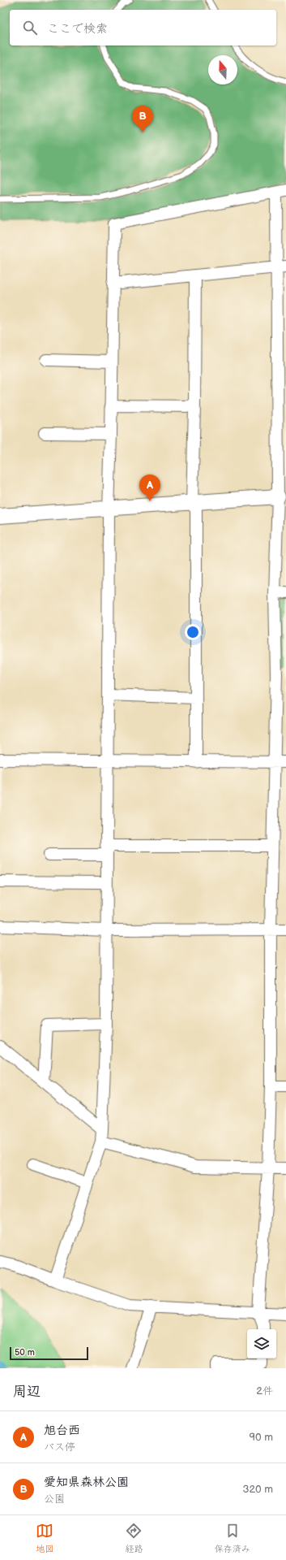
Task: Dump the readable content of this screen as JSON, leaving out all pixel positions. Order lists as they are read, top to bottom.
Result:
{
  "scale_bar": "50 m",
  "north": "top",
  "page": {
    "search": "ここで検索",
    "pins": ["B", "A"],
    "scale": "50 m",
    "heading": ["周辺", "2件"],
    "list": [
      {
        "mark": "A",
        "name": "旭台西",
        "note": "バス停",
        "value": "90 m"
      },
      {
        "mark": "B",
        "name": "愛知県森林公園",
        "note": "公園",
        "value": "320 m"
      }
    ],
    "nav": ["地図", "経路", "保存済み"]
  }
}
